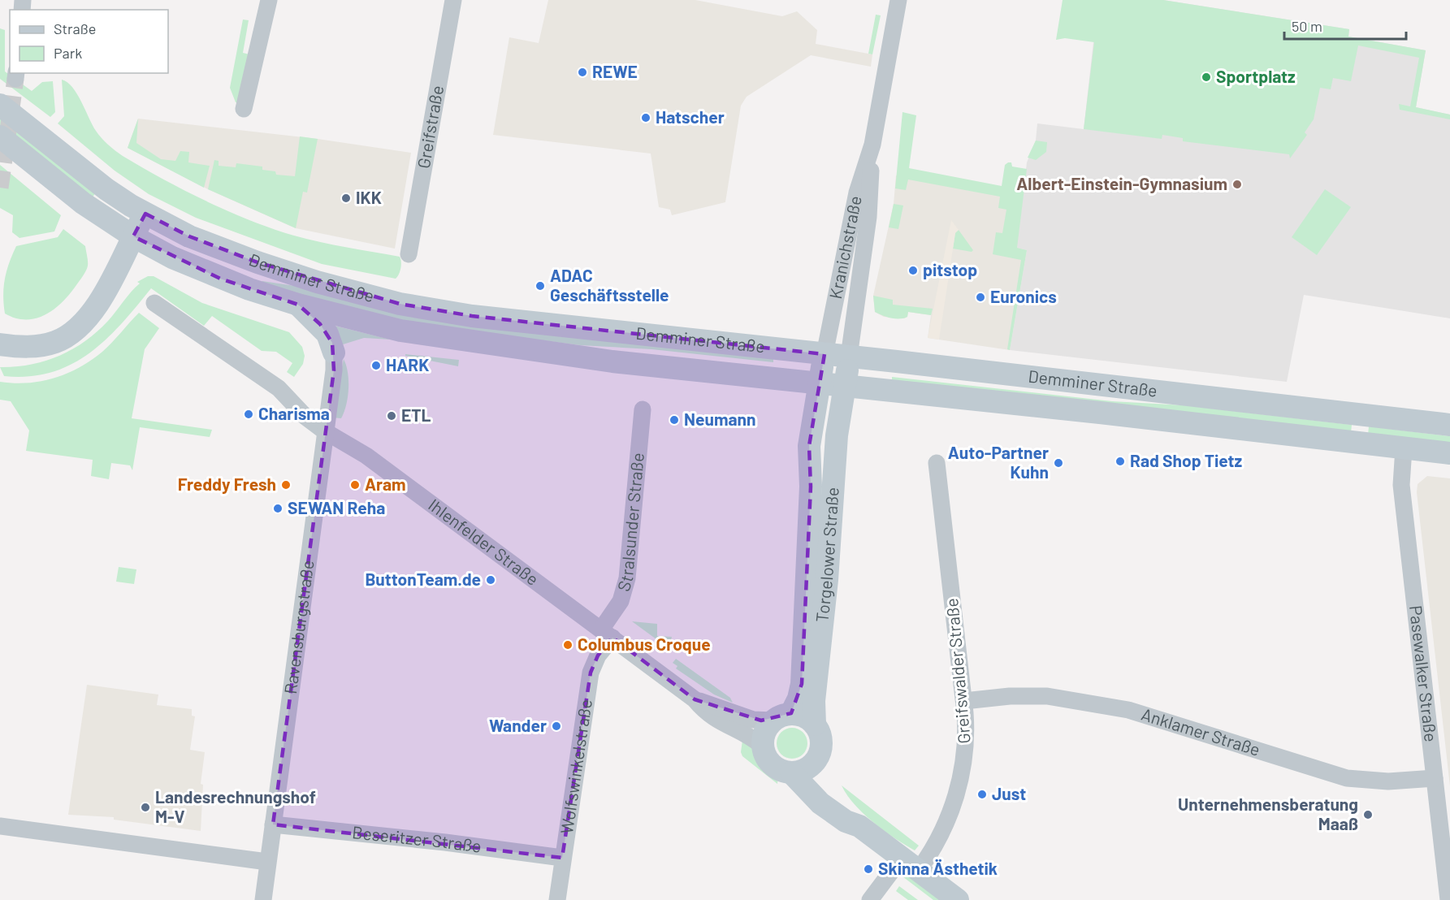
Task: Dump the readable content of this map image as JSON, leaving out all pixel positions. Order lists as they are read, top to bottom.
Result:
{
  "streets": {
    "main road": ["Demminer Straße", "Ihlenfelder Straße", "Torgelower Straße"],
    "street": [
      "Greifstraße",
      "Kranichstraße",
      "Stralsunder Straße",
      "Ravensburgstraße",
      "Greifswalder Straße",
      "Pasewalker Straße",
      "Anklamer Straße",
      "Wolfswinkelstraße",
      "Beseritzer Straße"
    ]
  },
  "crossings": [
    ["Kranichstraße", "Demminer Straße"],
    ["Kranichstraße", "Torgelower Straße"],
    ["Demminer Straße", "Torgelower Straße"],
    ["Demminer Straße", "Pasewalker Straße"],
    ["Stralsunder Straße", "Ihlenfelder Straße"],
    ["Stralsunder Straße", "Wolfswinkelstraße"],
    ["Ihlenfelder Straße", "Torgelower Straße"],
    ["Ihlenfelder Straße", "Ravensburgstraße"],
    ["Ihlenfelder Straße", "Greifswalder Straße"],
    ["Ihlenfelder Straße", "Wolfswinkelstraße"],
    ["Ravensburgstraße", "Beseritzer Straße"],
    ["Greifswalder Straße", "Anklamer Straße"],
    ["Pasewalker Straße", "Anklamer Straße"],
    ["Wolfswinkelstraße", "Beseritzer Straße"]
  ],
  "places": [
    "REWE",
    "Sportplatz",
    "Hatscher",
    "Albert-Einstein-Gymnasium",
    "IKK",
    "pitstop",
    "ADAC Geschäftsstelle",
    "Euronics",
    "HARK",
    "Charisma",
    "ETL",
    "Neumann",
    "Rad Shop Tietz",
    "Auto-Partner Kuhn",
    "Freddy Fresh",
    "Aram",
    "SEWAN Reha",
    "ButtonTeam.de",
    "Columbus Croque",
    "Wander",
    "Just",
    "Landesrechnungshof M-V",
    "Unternehmensberatung Maaß",
    "Skinna Ästhetik"
  ],
  "legend": ["Straße", "Park"],
  "scale_bar": "50 m"
}
